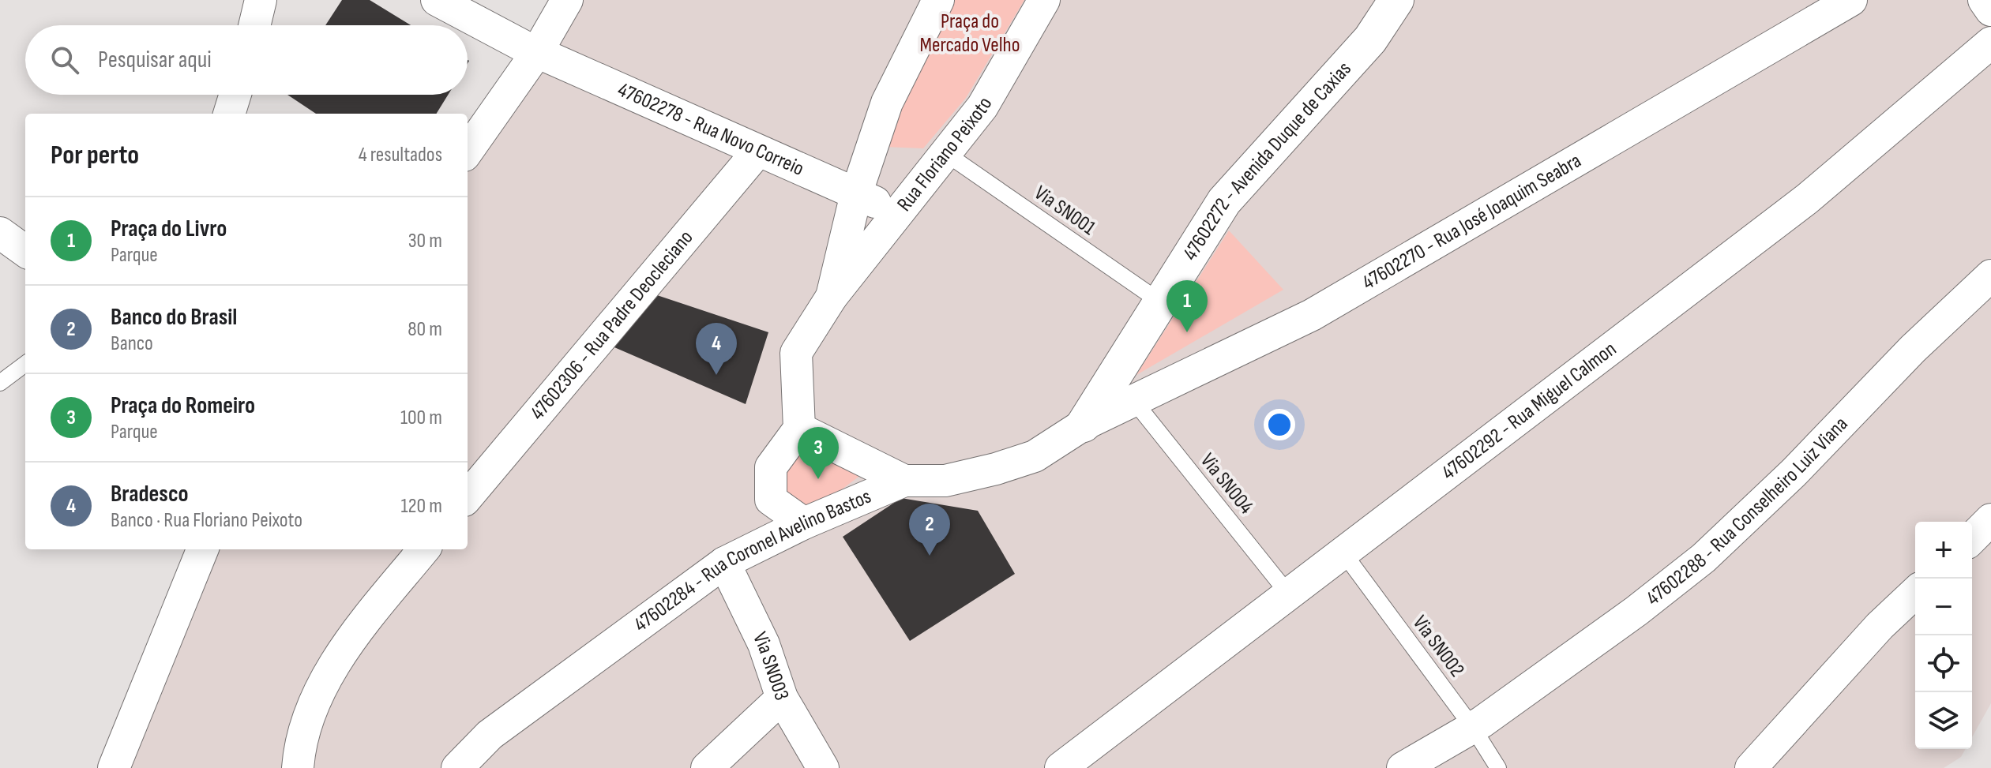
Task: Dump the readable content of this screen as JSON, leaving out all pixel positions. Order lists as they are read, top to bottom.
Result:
{
  "streets": {
    "street": [
      "47602278 - Rua Novo Correio",
      "Rua Floriano Peixoto",
      "47602272 - Avenida Duque de Caxias",
      "47602270 - Rua José Joaquim Seabra",
      "47602306 - Rua Padre Deocleciano",
      "47602292 - Rua Miguel Calmon",
      "47602288 - Rua Conselheiro Luiz Viana",
      "47602284 - Rua Coronel Avelino Bastos",
      "Via SN003"
    ],
    "lane": ["Via SN001", "Via SN004", "Via SN002"]
  },
  "crossings": [
    ["47602278 - Rua Novo Correio", "Rua Floriano Peixoto"],
    ["47602278 - Rua Novo Correio", "47602306 - Rua Padre Deocleciano"],
    ["Rua Floriano Peixoto", "Via SN001"],
    ["47602272 - Avenida Duque de Caxias", "Via SN001"],
    ["47602272 - Avenida Duque de Caxias", "47602270 - Rua José Joaquim Seabra"],
    ["47602272 - Avenida Duque de Caxias", "47602284 - Rua Coronel Avelino Bastos"],
    ["47602270 - Rua José Joaquim Seabra", "Via SN004"],
    ["47602270 - Rua José Joaquim Seabra", "47602284 - Rua Coronel Avelino Bastos"],
    ["47602292 - Rua Miguel Calmon", "Via SN004"],
    ["47602292 - Rua Miguel Calmon", "Via SN002"],
    ["47602288 - Rua Conselheiro Luiz Viana", "Via SN002"],
    ["47602284 - Rua Coronel Avelino Bastos", "Via SN003"]
  ],
  "parks": ["Praça do Mercado Velho"],
  "page": {
    "search": "Pesquisar aqui",
    "heading": ["Por perto", "4 resultados"],
    "list": [
      {
        "mark": "1",
        "name": "Praça do Livro",
        "note": "Parque",
        "value": "30 m"
      },
      {
        "mark": "2",
        "name": "Banco do Brasil",
        "note": "Banco",
        "value": "80 m"
      },
      {
        "mark": "3",
        "name": "Praça do Romeiro",
        "note": "Parque",
        "value": "100 m"
      },
      {
        "mark": "4",
        "name": "Bradesco",
        "note": "Banco · Rua Floriano Peixoto",
        "value": "120 m"
      }
    ],
    "pins": [
      "1",
      "4",
      "3",
      "2"
    ],
    "map_buttons": ["+", "−"]
  }
}
